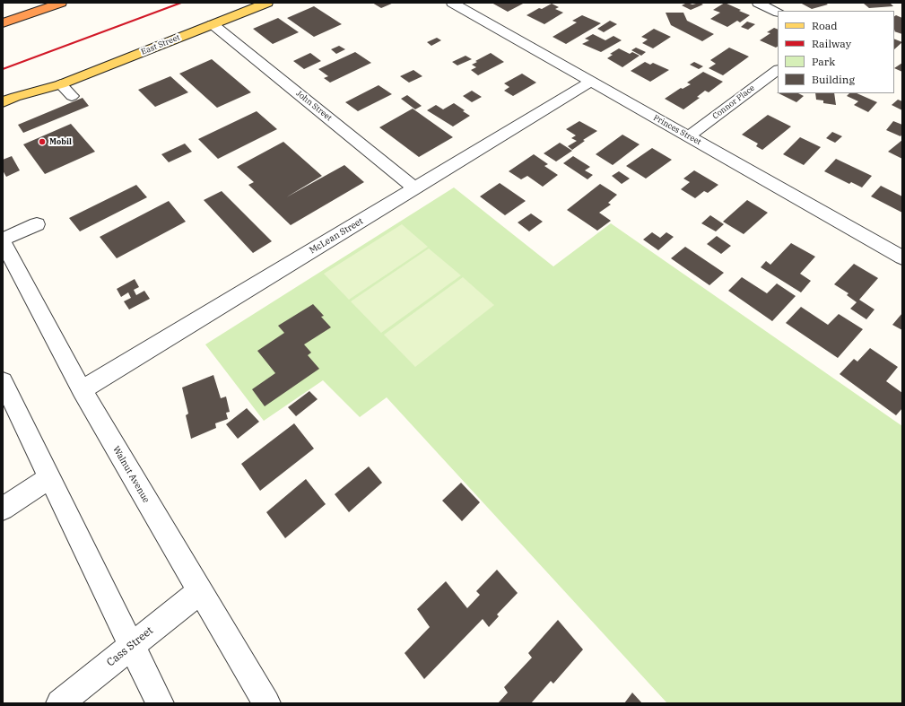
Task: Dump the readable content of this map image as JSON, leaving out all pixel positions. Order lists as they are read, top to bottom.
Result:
{
  "streets": {
    "main road": ["East Street"],
    "street": [
      "Connor Place",
      "John Street",
      "Princes Street",
      "McLean Street",
      "Walnut Avenue",
      "Cass Street"
    ]
  },
  "crossings": [
    ["East Street", "John Street"],
    ["Connor Place", "Princes Street"],
    ["John Street", "McLean Street"],
    ["Princes Street", "McLean Street"],
    ["McLean Street", "Walnut Avenue"],
    ["Walnut Avenue", "Cass Street"]
  ],
  "places": ["Mobil"],
  "legend": [
    "Road",
    "Railway",
    "Park",
    "Building"
  ]
}
